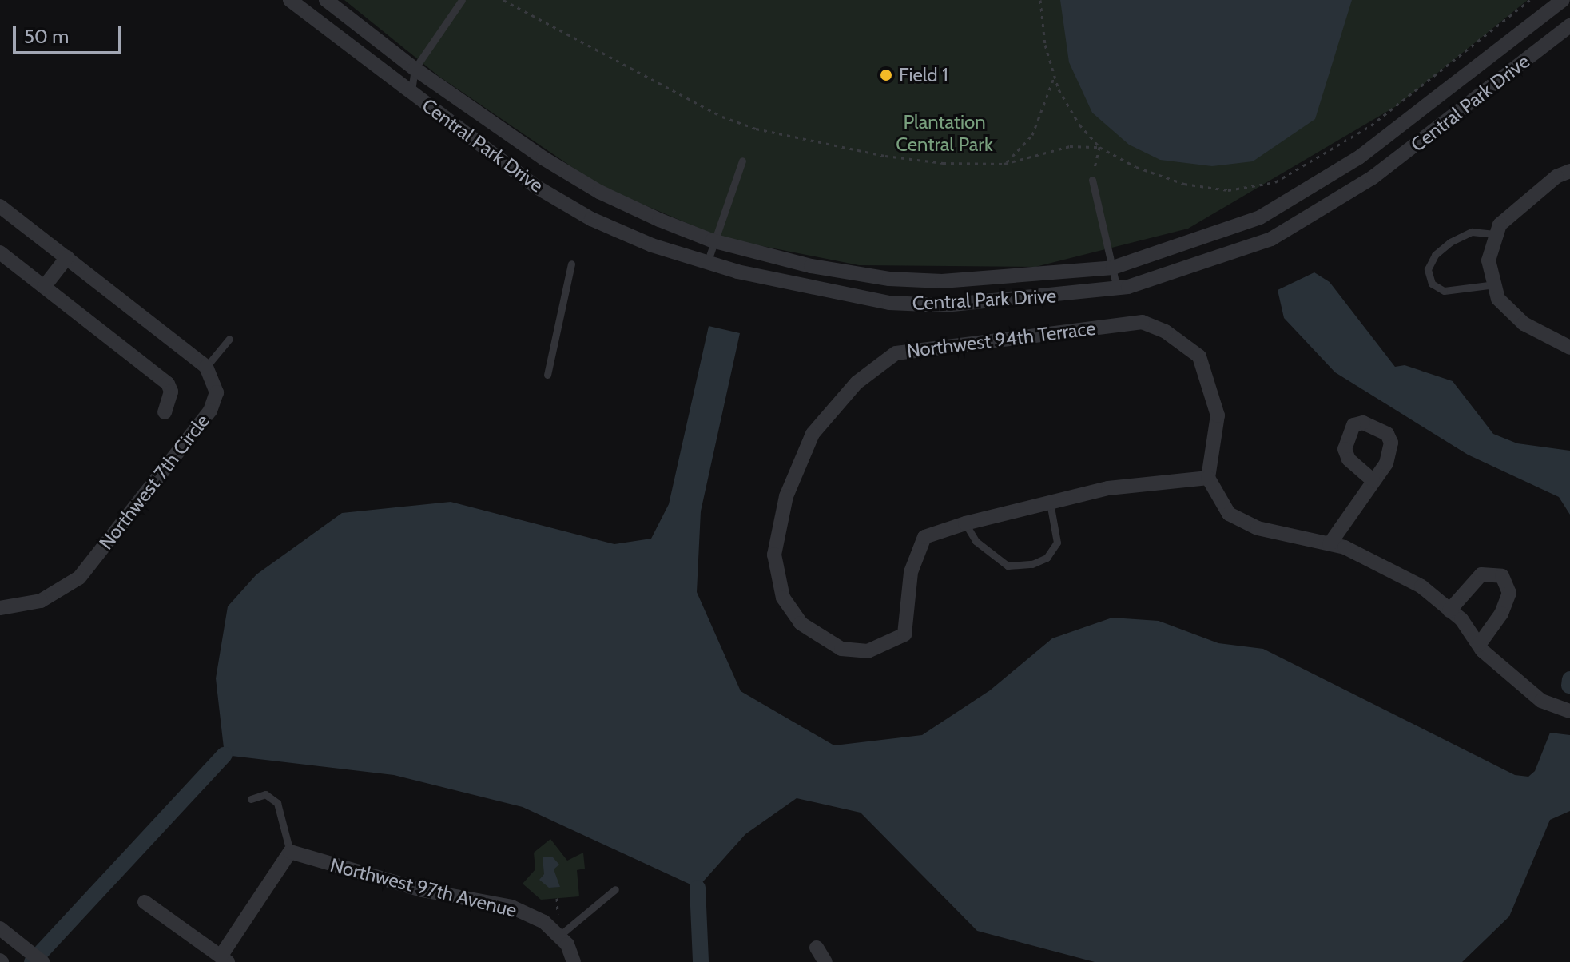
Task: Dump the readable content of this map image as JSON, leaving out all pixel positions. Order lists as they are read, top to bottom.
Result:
{
  "streets": {
    "street": [
      "Central Park Drive",
      "Northwest 94th Terrace",
      "Northwest 7th Circle",
      "Northwest 97th Avenue"
    ]
  },
  "parks": ["Plantation Central Park"],
  "places": ["Field 1"],
  "scale_bar": "50 m"
}
